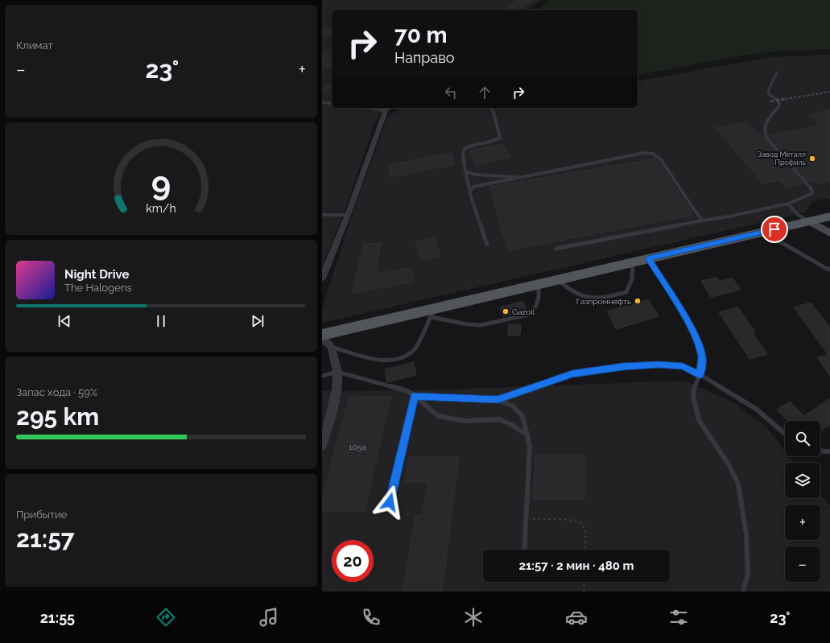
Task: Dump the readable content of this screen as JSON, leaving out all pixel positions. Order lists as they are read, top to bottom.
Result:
{
  "places": ["Завод Металл Профиль", "Газпромнефть", "Gazoil"],
  "house_numbers": ["105а"],
  "page": {
    "tile": [
      "Климат",
      ["Запас хода · 59%", "295 km"],
      ["Прибытие", "21:57"]
    ],
    "turn": ["70 m", "Направо"],
    "heat": ["−", "23°", "+"],
    "song": ["Night Drive", "The Halogens"],
    "map_buttons": ["+", "−"],
    "limit": "20",
    "trip": "21:57 · 2 мин · 480 m",
    "tabs": ["21:55", "23°"],
    "gauge": ["9", "km/h"]
  }
}
